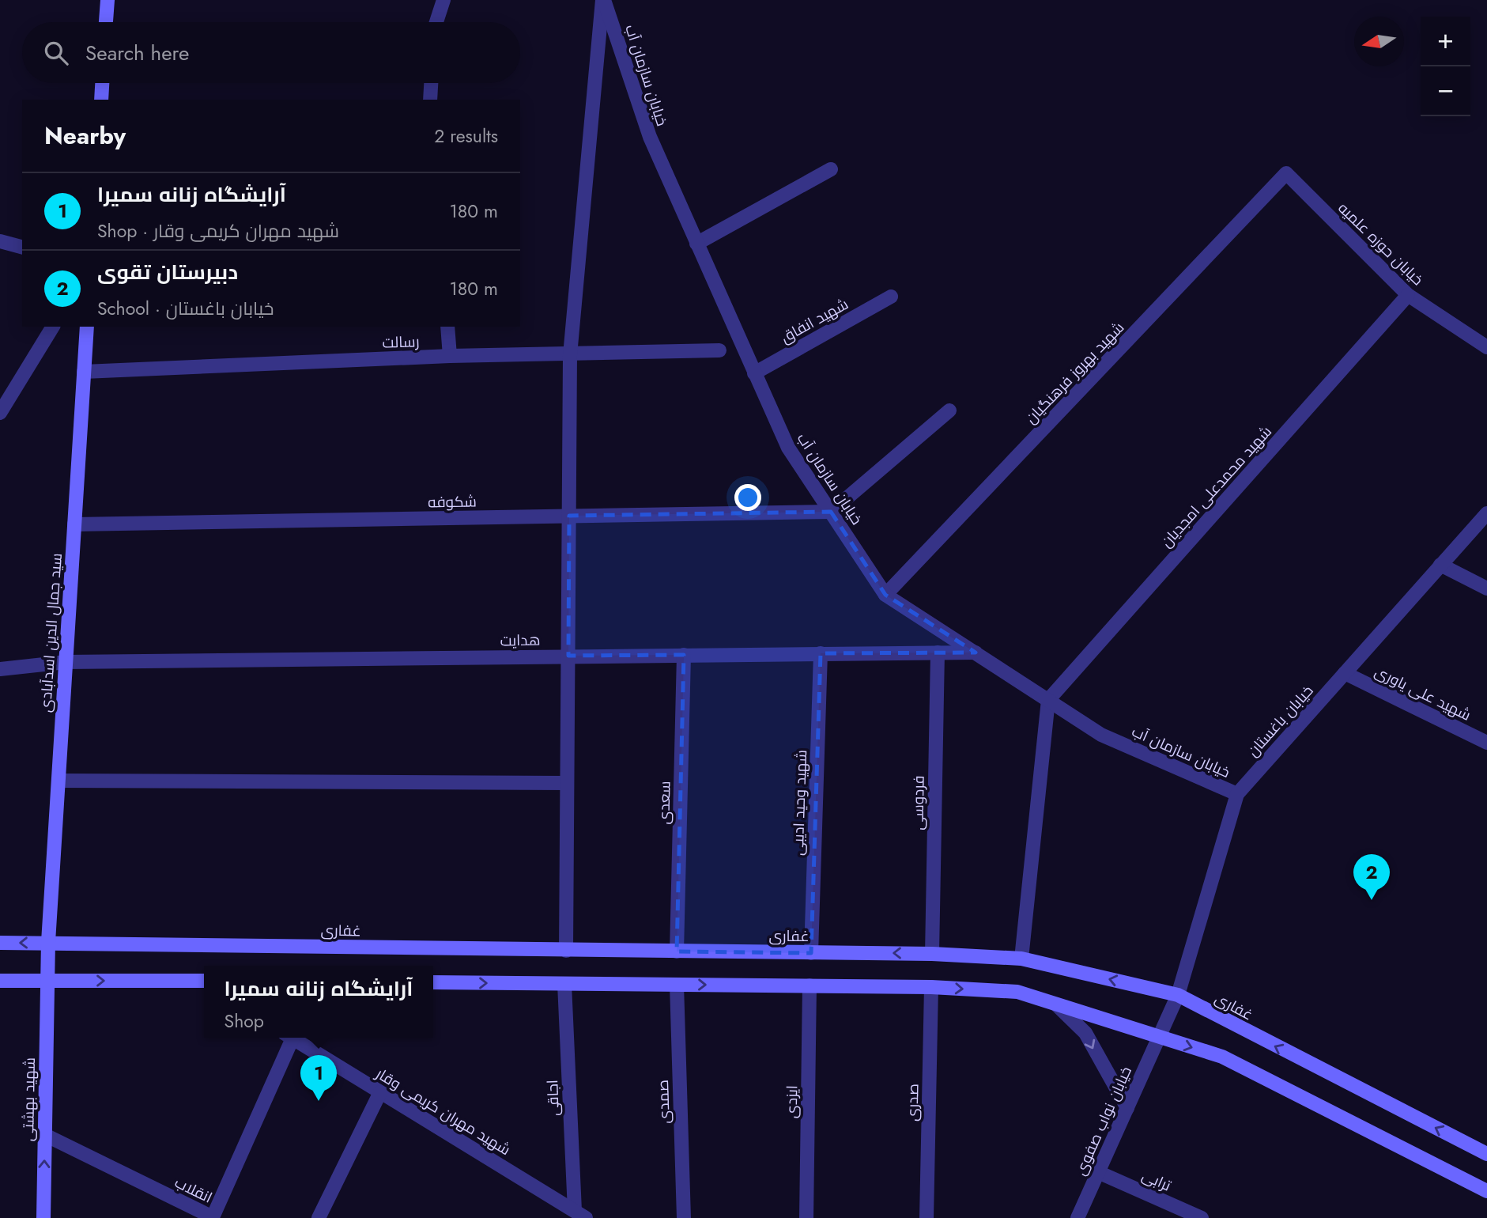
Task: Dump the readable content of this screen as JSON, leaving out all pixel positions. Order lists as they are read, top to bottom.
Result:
{
  "streets": {
    "main road": ["سید جمال الدین اسدآبادی", "غفاری", "شهید بهشتی"],
    "street": [
      "خیابان سازمان آب",
      "خیابان حوزه علمیه",
      "شهید انفاق",
      "رسالت",
      "شهید بهروز فرهنگیان",
      "شهید محمدعلی امجدیان",
      "شکوفه",
      "هدایت",
      "شهید علی یاوری",
      "خیابان باغستان",
      "سعدی",
      "شهید وحید ادیبی",
      "فردوسی",
      "اجاقی",
      "صمدی",
      "ایزدی",
      "صدری",
      "شهید مهران کریمی وقار",
      "خیابان نواب صفوی",
      "ترابی",
      "انقلاب"
    ]
  },
  "crossings": [
    ["خیابان سازمان آب", "شهید انفاق"],
    ["خیابان سازمان آب", "شهید بهروز فرهنگیان"],
    ["خیابان سازمان آب", "شهید محمدعلی امجدیان"],
    ["خیابان سازمان آب", "شکوفه"],
    ["خیابان سازمان آب", "هدایت"],
    ["خیابان سازمان آب", "خیابان باغستان"],
    ["خیابان حوزه علمیه", "شهید بهروز فرهنگیان"],
    ["خیابان حوزه علمیه", "شهید محمدعلی امجدیان"],
    ["رسالت", "سید جمال الدین اسدآبادی"],
    ["شکوفه", "سید جمال الدین اسدآبادی"],
    ["سید جمال الدین اسدآبادی", "هدایت"],
    ["سید جمال الدین اسدآبادی", "غفاری"],
    ["سید جمال الدین اسدآبادی", "شهید بهشتی"],
    ["هدایت", "سعدی"],
    ["هدایت", "شهید وحید ادیبی"],
    ["هدایت", "فردوسی"],
    ["شهید علی یاوری", "خیابان باغستان"],
    ["خیابان باغستان", "غفاری"],
    ["خیابان باغستان", "خیابان نواب صفوی"],
    ["سعدی", "غفاری"],
    ["شهید وحید ادیبی", "غفاری"],
    ["فردوسی", "غفاری"],
    ["غفاری", "شهید بهشتی"],
    ["غفاری", "خیابان نواب صفوی"],
    ["اجاقی", "شهید مهران کریمی وقار"],
    ["شهید بهشتی", "انقلاب"],
    ["خیابان نواب صفوی", "ترابی"]
  ],
  "north": "left",
  "page": {
    "map_buttons": ["+", "−"],
    "search": "Search here",
    "heading": ["Nearby", "2 results"],
    "list": [
      {
        "mark": "1",
        "name": "آرایشگاه زنانه سمیرا",
        "note": "Shop · شهید مهران کریمی وقار",
        "value": "180 m"
      },
      {
        "mark": "2",
        "name": "دبیرستان تقوی",
        "note": "School · خیابان باغستان",
        "value": "180 m"
      }
    ],
    "pins": ["2", "1"],
    "popup": ["آرایشگاه زنانه سمیرا", "Shop"]
  }
}
